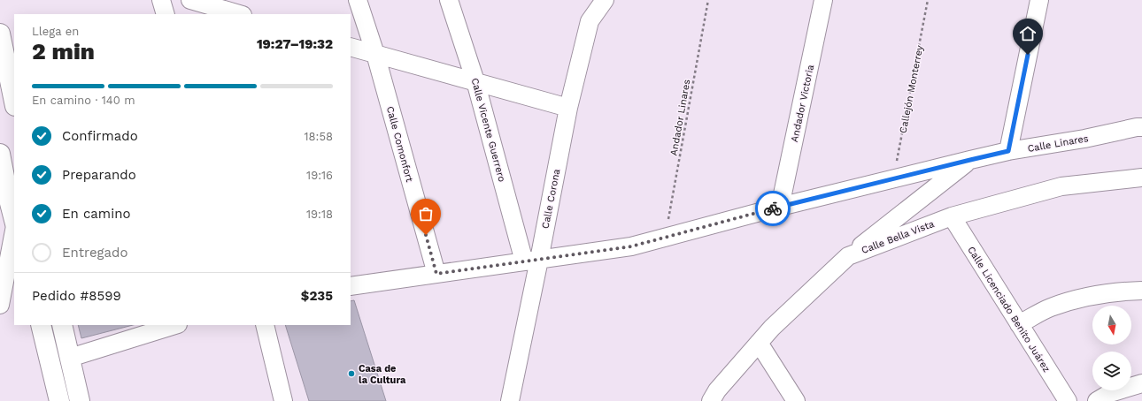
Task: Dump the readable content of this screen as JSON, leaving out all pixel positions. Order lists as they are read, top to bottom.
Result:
{
  "streets": {
    "street": [
      "Andador Victoria",
      "Calle Vicente Guerrero",
      "Calle Linares",
      "Calle Comonfort",
      "Calle Corona",
      "Calle Bella Vista",
      "Calle Licenciado Benito Juárez"
    ],
    "path": ["Callejón Monterrey", "Andador Linares"]
  },
  "crossings": [
    ["Callejón Monterrey", "Calle Linares"],
    ["Andador Victoria", "Calle Linares"],
    ["Andador Linares", "Calle Linares"],
    ["Calle Vicente Guerrero", "Calle Linares"],
    ["Calle Vicente Guerrero", "Calle Corona"],
    ["Calle Linares", "Calle Comonfort"],
    ["Calle Linares", "Calle Corona"],
    ["Calle Bella Vista", "Calle Licenciado Benito Juárez"]
  ],
  "places": ["Casa de la Cultura"],
  "north": "bottom",
  "page": {
    "heading": ["2 min", "Llega en", "19:27–19:32"],
    "panel": ["Pedido #8599", "$235"],
    "bar": "En camino · 140 m",
    "list": [
      ["Confirmado", "18:58"],
      ["Preparando", "19:16"],
      ["En camino", "19:18"],
      "Entregado"
    ]
  }
}
